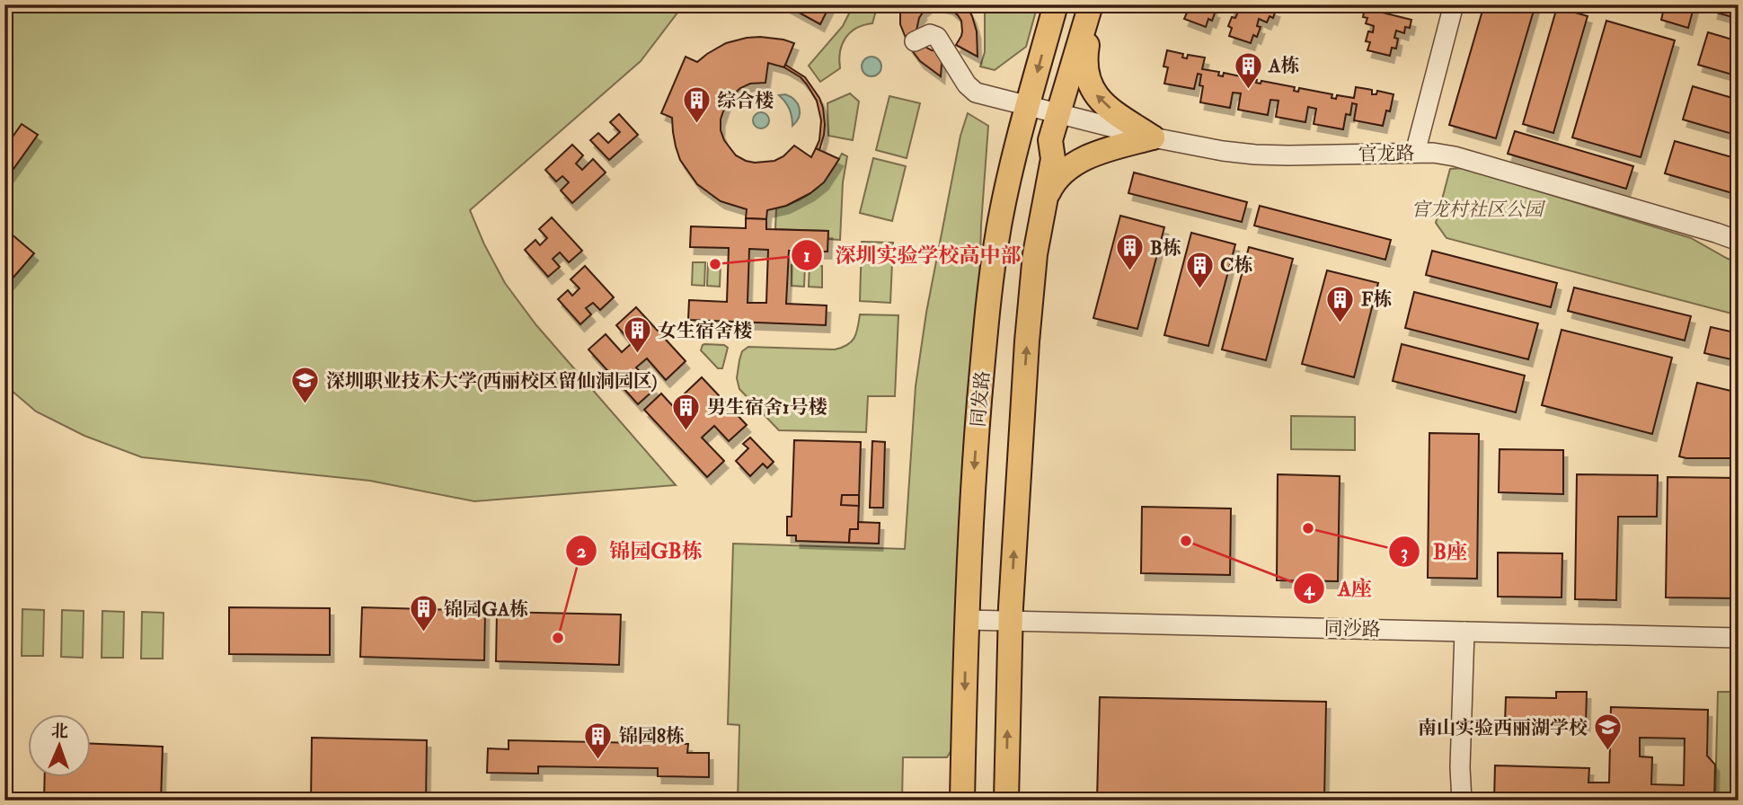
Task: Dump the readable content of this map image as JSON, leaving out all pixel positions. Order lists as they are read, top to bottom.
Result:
{
  "streets": {
    "main road": ["同发路"],
    "street": ["官龙路", "同沙路"]
  },
  "crossings": [
    ["官龙路", "同发路"],
    ["同发路", "同沙路"]
  ],
  "parks": ["官龙村社区公园"],
  "places": {
    "building": [
      "A栋",
      "综合楼",
      "B栋",
      "C栋",
      "F栋",
      "女生宿舍楼",
      "男生宿舍1号楼",
      "锦园GA栋",
      "锦园8栋"
    ],
    "other": [
      "深圳实验学校高中部",
      "B座",
      "A座",
      "锦园GB栋"
    ],
    "school or university": ["深圳职业技术大学(西丽校区留仙洞园区)", "南山实验西丽湖学校"]
  },
  "north": "top"
}
